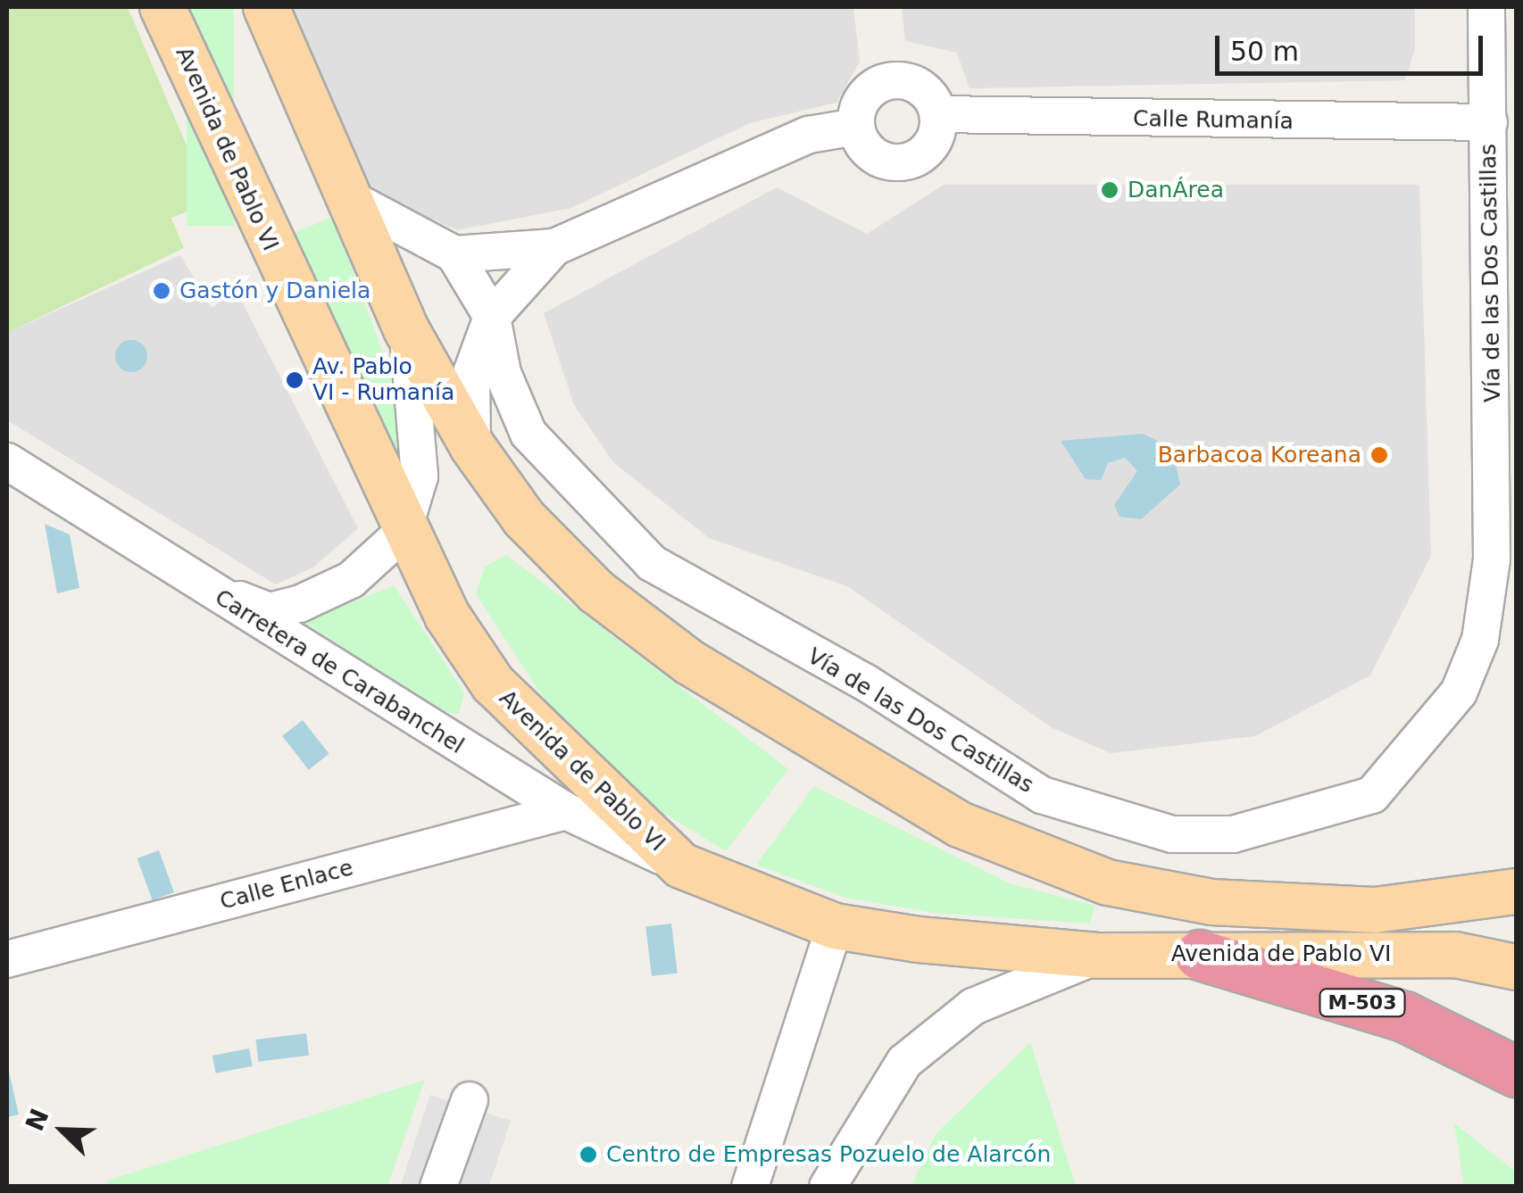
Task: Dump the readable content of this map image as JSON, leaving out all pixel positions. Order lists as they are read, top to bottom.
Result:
{
  "streets": {
    "highway": ["M-503"],
    "main road": ["Avenida de Pablo VI"],
    "street": [
      "Calle Rumanía",
      "Vía de las Dos Castillas",
      "Carretera de Carabanchel",
      "Calle Enlace"
    ]
  },
  "crossings": [
    ["Calle Rumanía", "Vía de las Dos Castillas"],
    ["Avenida de Pablo VI", "Carretera de Carabanchel"],
    ["Avenida de Pablo VI", "M-503"],
    ["Carretera de Carabanchel", "Calle Enlace"]
  ],
  "places": [
    "DanÁrea",
    "Gastón y Daniela",
    "Av. Pablo VI - Rumanía",
    "Barbacoa Koreana",
    "Centro de Empresas Pozuelo de Alarcón"
  ],
  "scale_bar": "50 m",
  "north": "top left"
}
